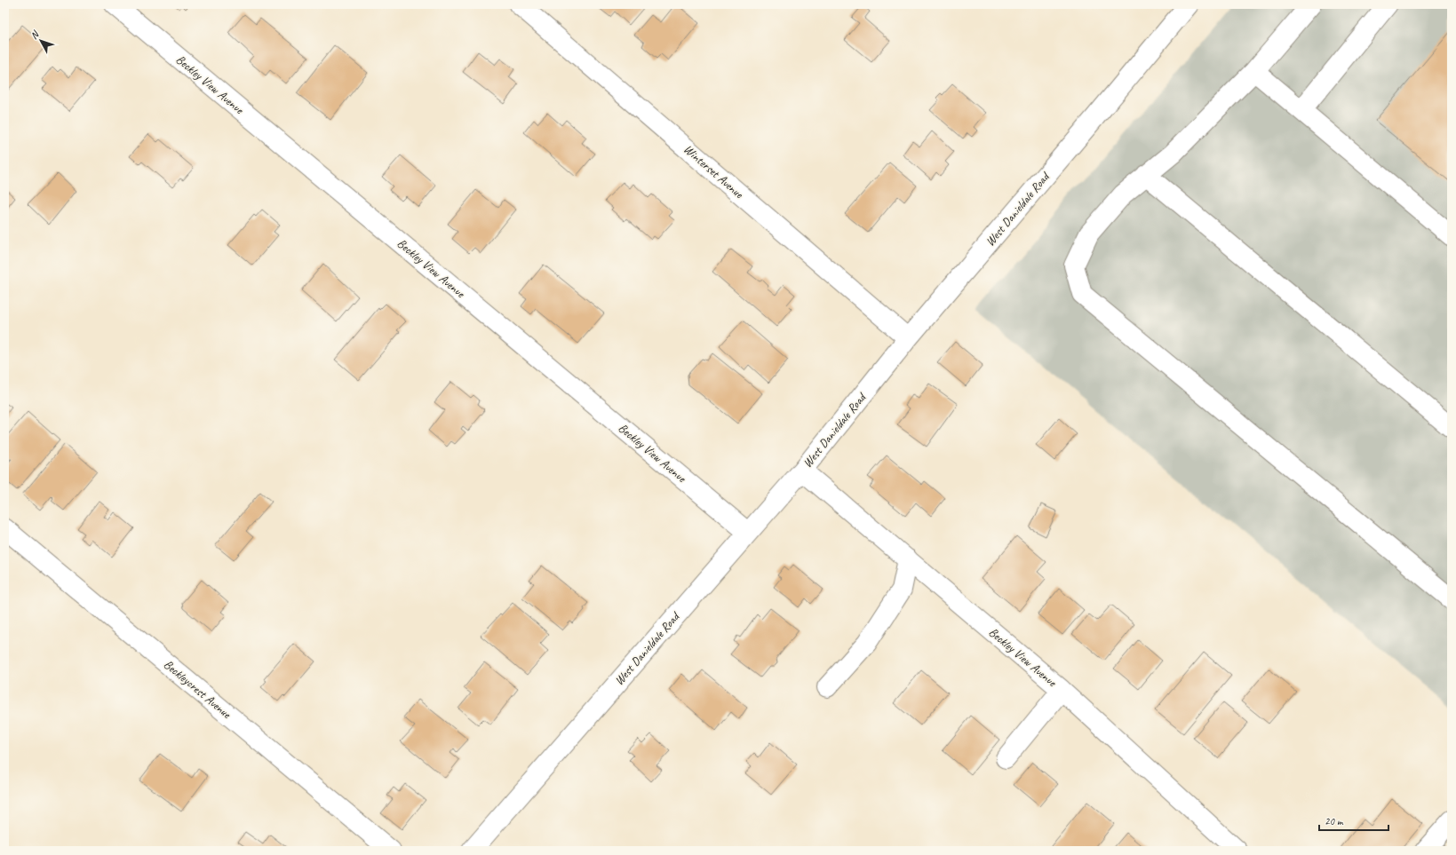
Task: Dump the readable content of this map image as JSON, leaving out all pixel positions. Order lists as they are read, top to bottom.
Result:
{
  "streets": {
    "street": [
      "Beckley View Avenue",
      "Winterset Avenue",
      "West Danieldale Road",
      "Beckleycrest Avenue"
    ]
  },
  "crossings": [
    ["Beckley View Avenue", "West Danieldale Road"],
    ["Winterset Avenue", "West Danieldale Road"]
  ],
  "scale_bar": "20 m",
  "north": "top left"
}
